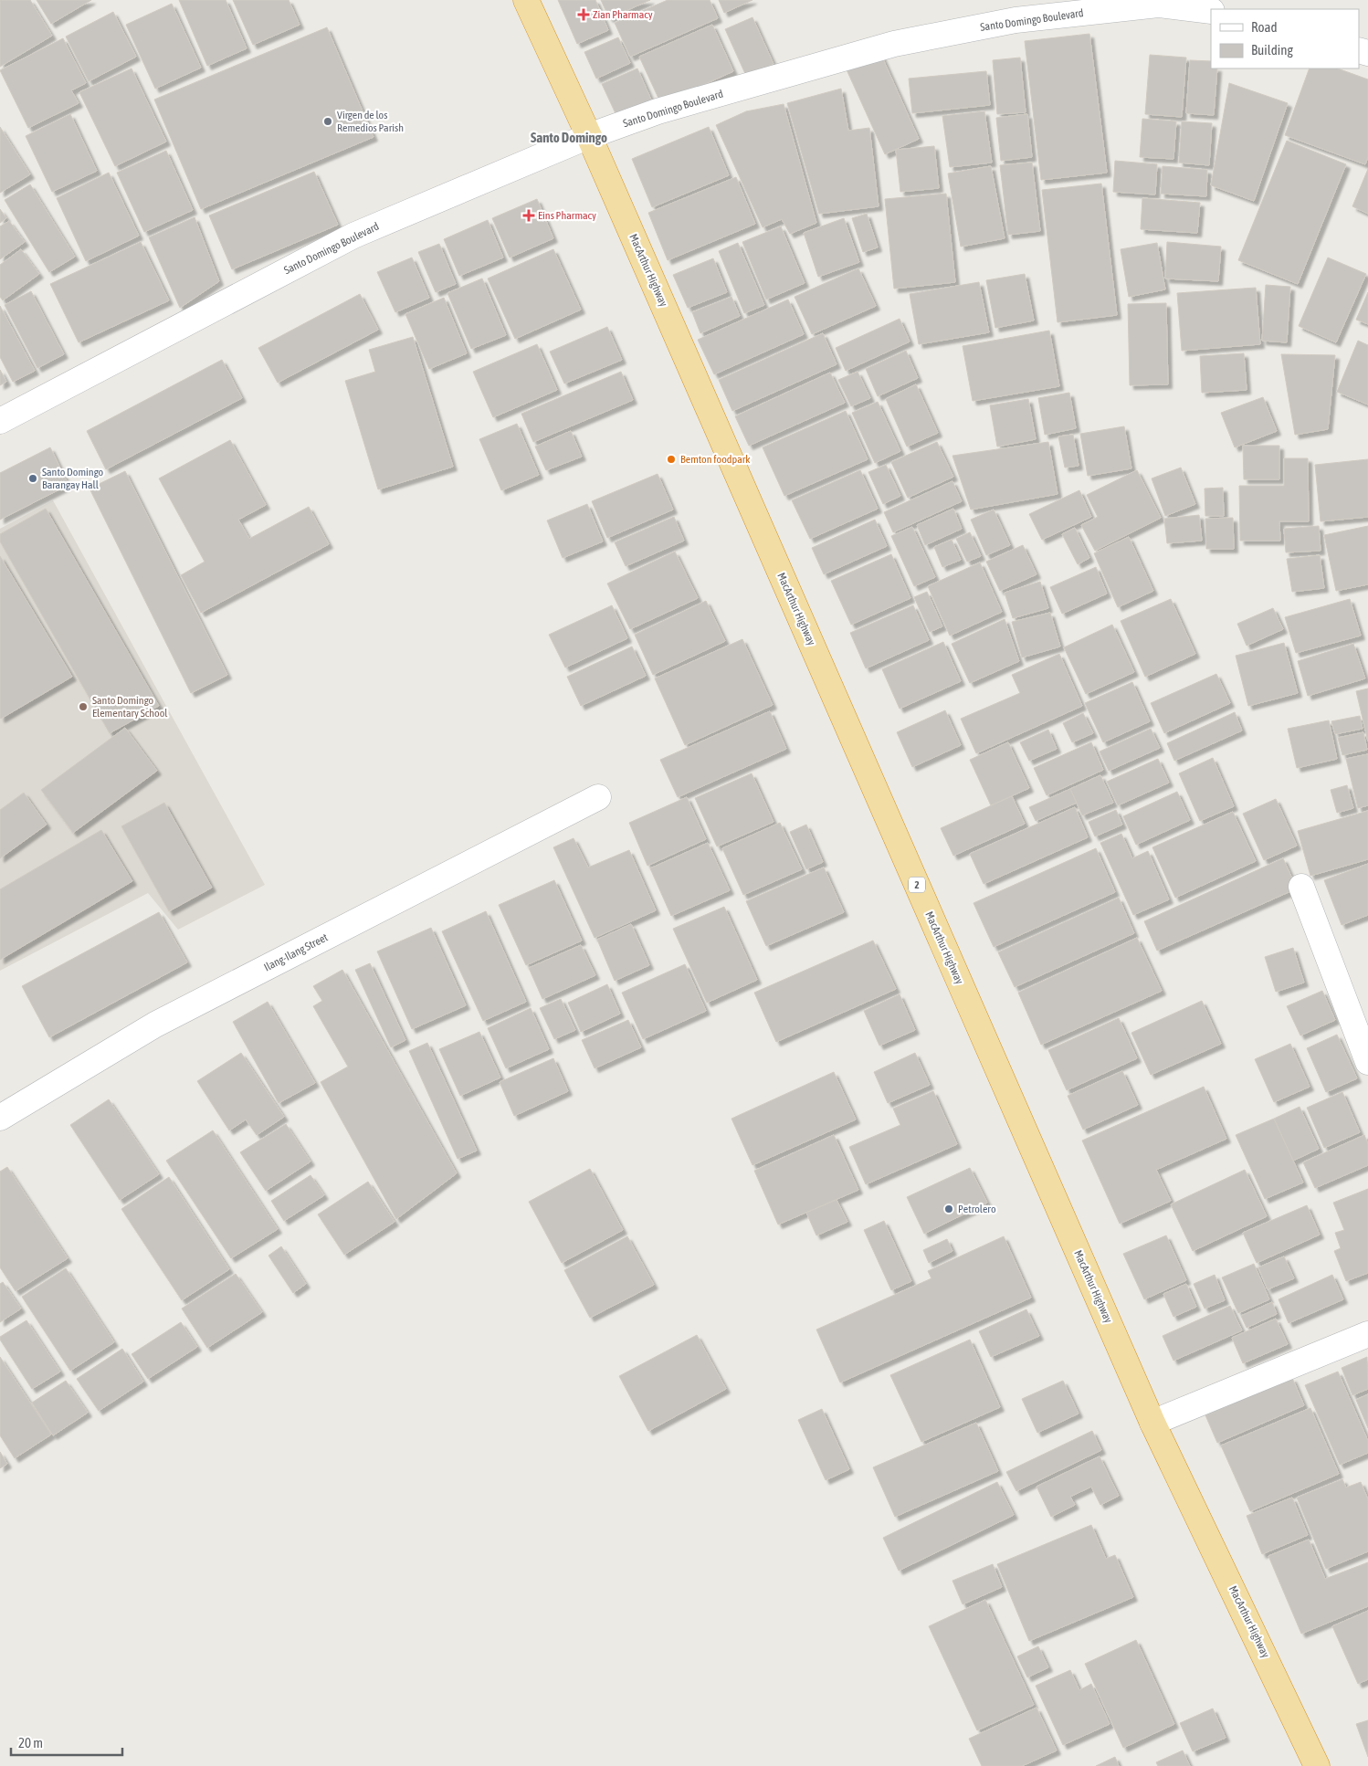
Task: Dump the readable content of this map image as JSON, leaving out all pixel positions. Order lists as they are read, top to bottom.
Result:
{
  "streets": {
    "highway": ["MacArthur Highway", "2"],
    "street": ["Santo Domingo Boulevard", "Ilang-Ilang Street"]
  },
  "crossings": [
    ["Santo Domingo Boulevard", "MacArthur Highway"]
  ],
  "districts": ["Santo Domingo"],
  "places": {
    "health": ["Zian Pharmacy", "Eins Pharmacy"],
    "other": [
      "Virgen de los Remedios Parish",
      "Bemton foodpark",
      "Santo Domingo Barangay Hall",
      "Santo Domingo Elementary School",
      "Petrolero"
    ]
  },
  "legend": ["Road", "Building"],
  "scale_bar": "20 m"
}
